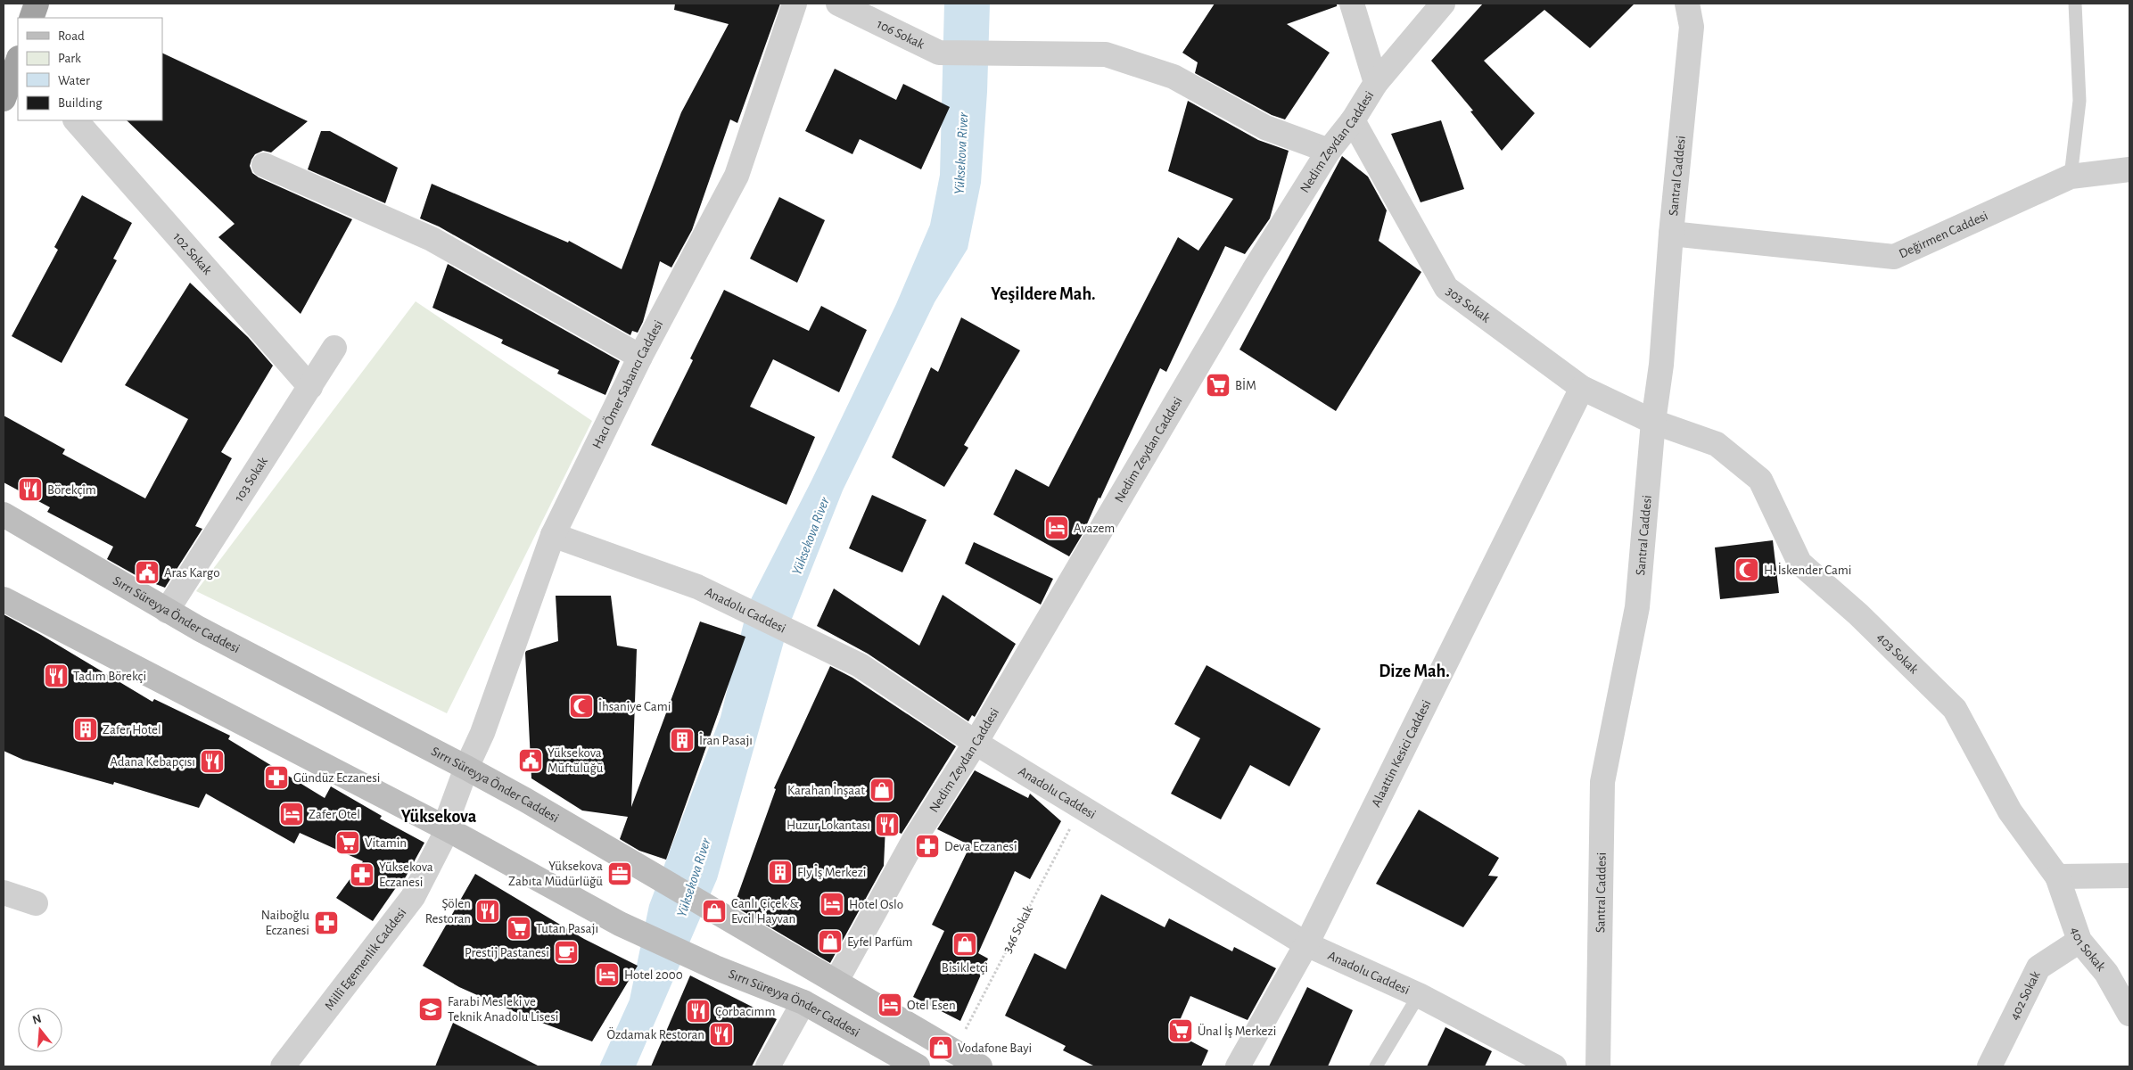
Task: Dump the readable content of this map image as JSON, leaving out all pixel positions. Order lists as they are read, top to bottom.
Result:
{
  "streets": {
    "main road": ["Sırrı Süreyya Önder Caddesi"],
    "street": [
      "106 Sokak",
      "Nedim Zeydan Caddesi",
      "Santral Caddesi",
      "Değirmen Caddesi",
      "102 Sokak",
      "303 Sokak",
      "Hacı Ömer Sabancı Caddesi",
      "103 Sokak",
      "Anadolu Caddesi",
      "403 Sokak",
      "Alaattin Kesici Caddesi",
      "401 Sokak",
      "Millî Egemenlik Caddesi",
      "402 Sokak"
    ],
    "path": ["346 Sokak"]
  },
  "crossings": [
    ["106 Sokak", "Nedim Zeydan Caddesi"],
    ["Nedim Zeydan Caddesi", "303 Sokak"],
    ["Nedim Zeydan Caddesi", "Anadolu Caddesi"],
    ["Nedim Zeydan Caddesi", "Sırrı Süreyya Önder Caddesi"],
    ["Santral Caddesi", "Değirmen Caddesi"],
    ["Santral Caddesi", "303 Sokak"],
    ["Santral Caddesi", "403 Sokak"],
    ["102 Sokak", "103 Sokak"],
    ["303 Sokak", "403 Sokak"],
    ["303 Sokak", "Alaattin Kesici Caddesi"],
    ["Hacı Ömer Sabancı Caddesi", "Anadolu Caddesi"],
    ["Hacı Ömer Sabancı Caddesi", "Sırrı Süreyya Önder Caddesi"],
    ["Hacı Ömer Sabancı Caddesi", "Millî Egemenlik Caddesi"],
    ["103 Sokak", "Sırrı Süreyya Önder Caddesi"],
    ["Anadolu Caddesi", "Alaattin Kesici Caddesi"],
    ["Anadolu Caddesi", "346 Sokak"],
    ["Sırrı Süreyya Önder Caddesi", "346 Sokak"],
    ["Sırrı Süreyya Önder Caddesi", "Millî Egemenlik Caddesi"],
    ["403 Sokak", "401 Sokak"],
    ["401 Sokak", "402 Sokak"]
  ],
  "districts": ["Yeşildere Mah.", "Dize Mah.", "Yüksekova"],
  "water": ["Yüksekova River"],
  "places": {
    "supermarket": [
      "BİM",
      "Vitamin",
      "Tutan Pasajı",
      "Ünal İş Merkezi"
    ],
    "restaurant": [
      "Börekçim",
      "Tadım Börekçi",
      "Adana Kebapçısı",
      "Huzur Lokantası",
      "Şölen Restoran",
      "Çorbacımm",
      "Özdamak Restoran"
    ],
    "hotel": [
      "Avazem",
      "Zafer Otel",
      "Hotel Oslo",
      "Hotel 2000",
      "Otel Esen"
    ],
    "mosque": ["H. İskender Cami", "İhsaniye Cami"],
    "public building": ["Aras Kargo", "Yüksekova Müftülüğü"],
    "building": ["Zafer Hotel", "İran Pasajı", "Fly İş Merkezi"],
    "pharmacy": [
      "Gündüz Eczanesi",
      "Deva Eczanesi",
      "Yüksekova Eczanesi",
      "Naiboğlu Eczanesi"
    ],
    "shop": [
      "Karahan İnşaat",
      "Canlı Çiçek & Evcil Hayvan",
      "Eyfel Parfüm",
      "Bisikletçi",
      "Vodafone Bayi"
    ],
    "office": ["Yüksekova Zabıta Müdürlüğü"],
    "cafe": ["Prestij Pastanesi"],
    "school or university": ["Farabi Mesleki ve Teknik Anadolu Lisesi"]
  },
  "legend": [
    "Road",
    "Park",
    "Water",
    "Building"
  ],
  "north": "top"
}
